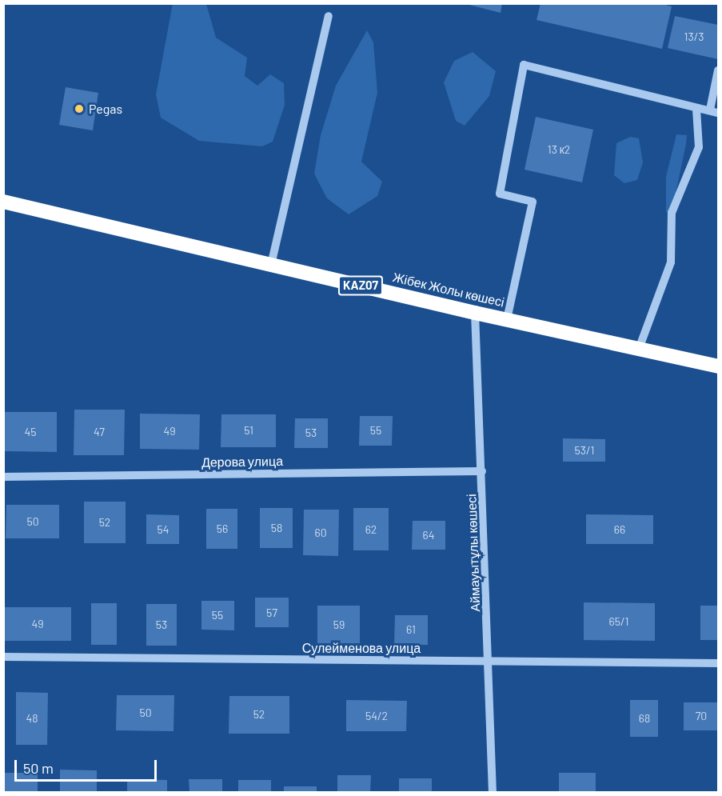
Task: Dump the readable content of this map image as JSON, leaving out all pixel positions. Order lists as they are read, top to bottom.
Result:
{
  "streets": {
    "highway": ["KAZ07", "Жібек Жолы көшесі"],
    "street": ["Дерова улица", "Аймауытұлы көшесі", "Сулейменова улица"]
  },
  "crossings": [
    ["Жібек Жолы көшесі", "Аймауытұлы көшесі"],
    ["Дерова улица", "Аймауытұлы көшесі"],
    ["Аймауытұлы көшесі", "Сулейменова улица"]
  ],
  "places": ["Pegas"],
  "house_numbers": [
    "13/3",
    "13 к2",
    "51",
    "55",
    "49",
    "45",
    "47",
    "53",
    "53/1",
    "50",
    "52",
    "58",
    "56",
    "54",
    "62",
    "66",
    "60",
    "64",
    "57",
    "55",
    "65/1",
    "49",
    "53",
    "59",
    "61",
    "50",
    "52",
    "54/2",
    "70",
    "48",
    "68"
  ],
  "scale_bar": "50 m"
}
